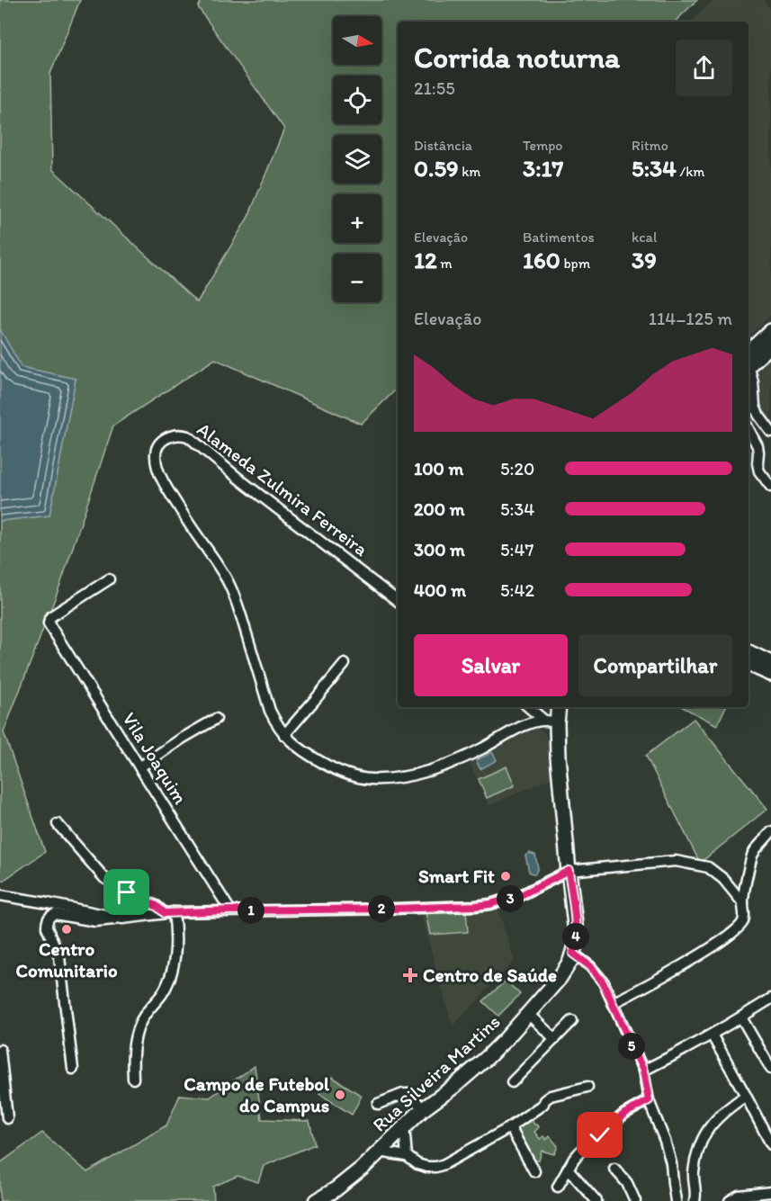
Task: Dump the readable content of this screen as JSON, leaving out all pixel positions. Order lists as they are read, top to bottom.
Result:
{
  "streets": {
    "main road": ["Rua Silveira Martins"],
    "street": ["Alameda Zulmira Ferreira", "Vila Joaquim"]
  },
  "crossings": [
    ["Alameda Zulmira Ferreira", "Rua Silveira Martins"]
  ],
  "places": {
    "other": ["Smart Fit", "Centro Comunitario", "Campo de Futebol do Campus"],
    "health": ["Centro de Saúde"]
  },
  "north": "right",
  "page": {
    "map_buttons": ["+", "−"],
    "heading": ["Corrida noturna", "21:55"],
    "stats": [
      ["Distância", "0.59 km"],
      ["Tempo", "3:17"],
      ["Ritmo", "5:34 /km"],
      ["Elevação", "12 m"],
      ["Batimentos", "160 bpm"],
      ["kcal", "39"]
    ],
    "chart": ["Elevação", "114–125 m"],
    "list": [
      {
        "name": "100 m",
        "note": "5:20"
      },
      {
        "name": "200 m",
        "note": "5:34"
      },
      {
        "name": "300 m",
        "note": "5:47"
      },
      {
        "name": "400 m",
        "note": "5:42"
      }
    ],
    "buttons": ["Salvar", "Compartilhar"],
    "pins": [
      "3",
      "2",
      "1",
      "4",
      "5"
    ]
  }
}
